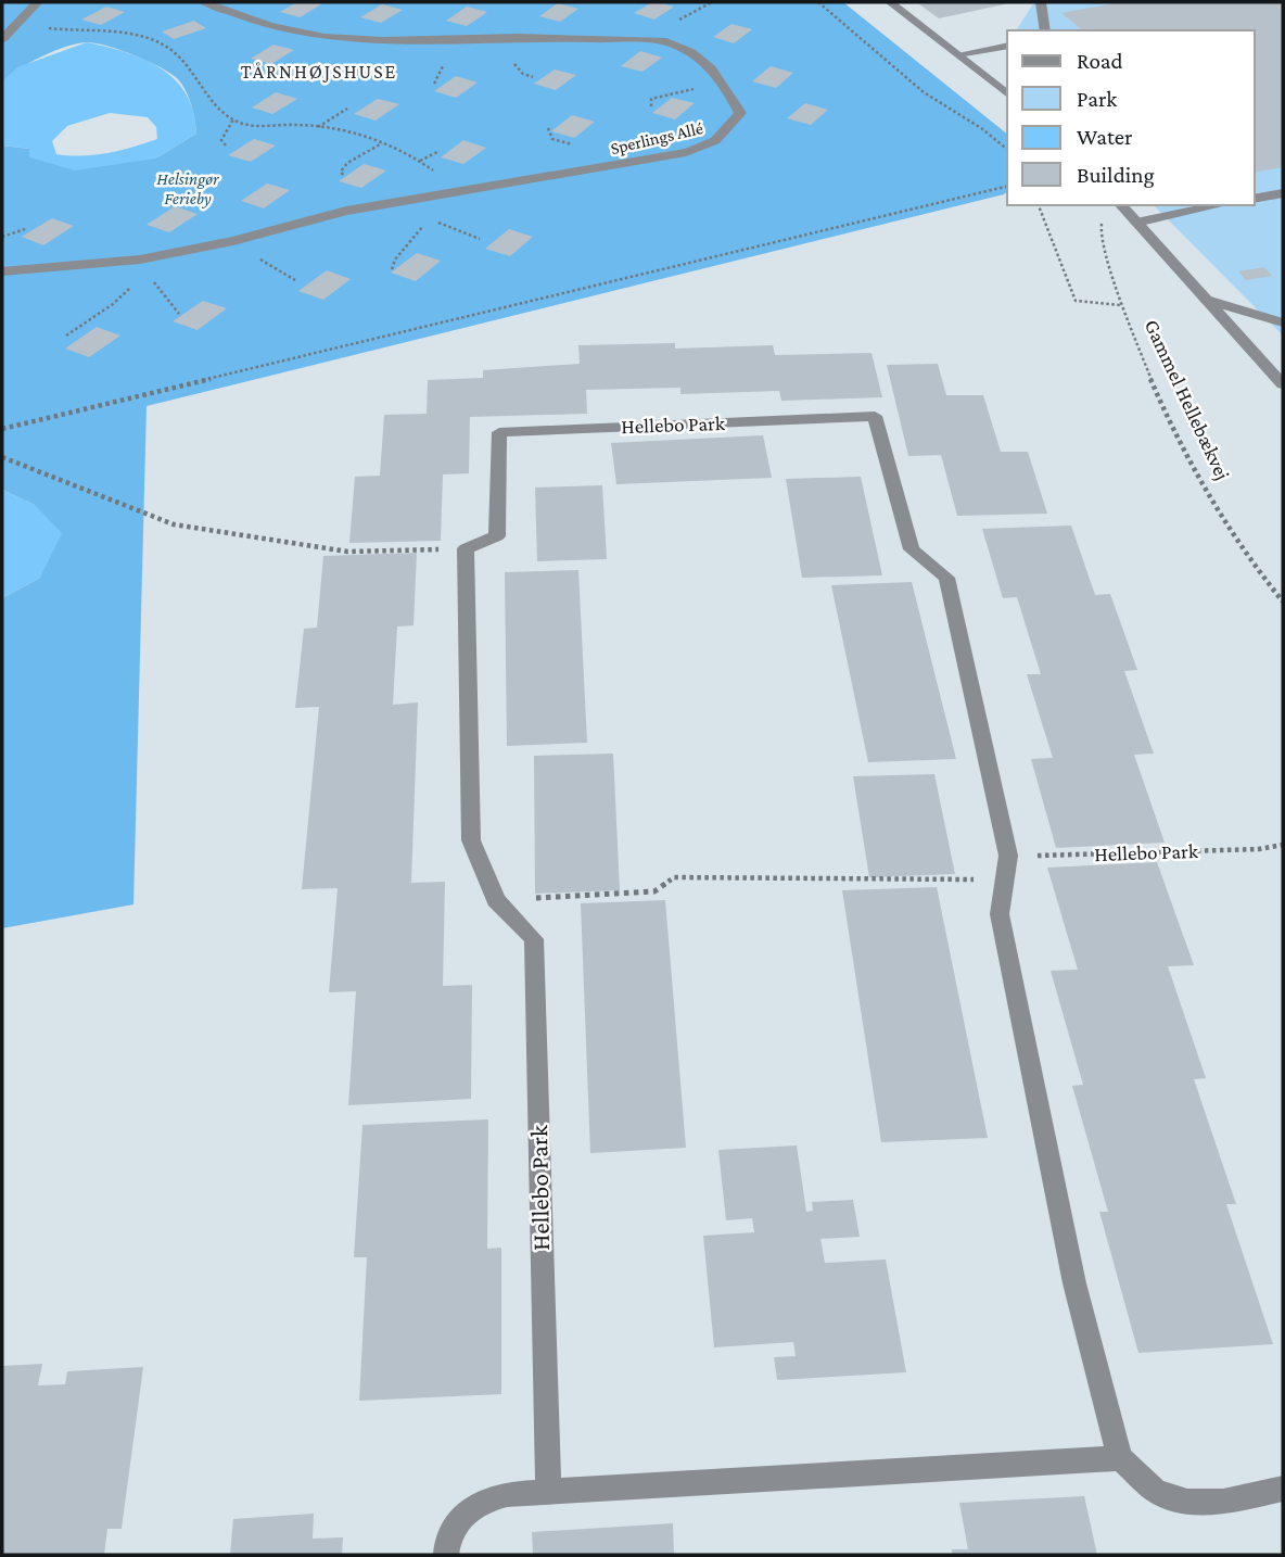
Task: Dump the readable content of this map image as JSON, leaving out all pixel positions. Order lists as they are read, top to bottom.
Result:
{
  "streets": {
    "street": ["Sperlings Allé", "Hellebo Park"],
    "path": ["Gammel Hellebækvej"]
  },
  "districts": ["TÅRNHØJSHUSE"],
  "parks": ["Helsingør Ferieby"],
  "legend": [
    "Road",
    "Park",
    "Water",
    "Building"
  ]
}
